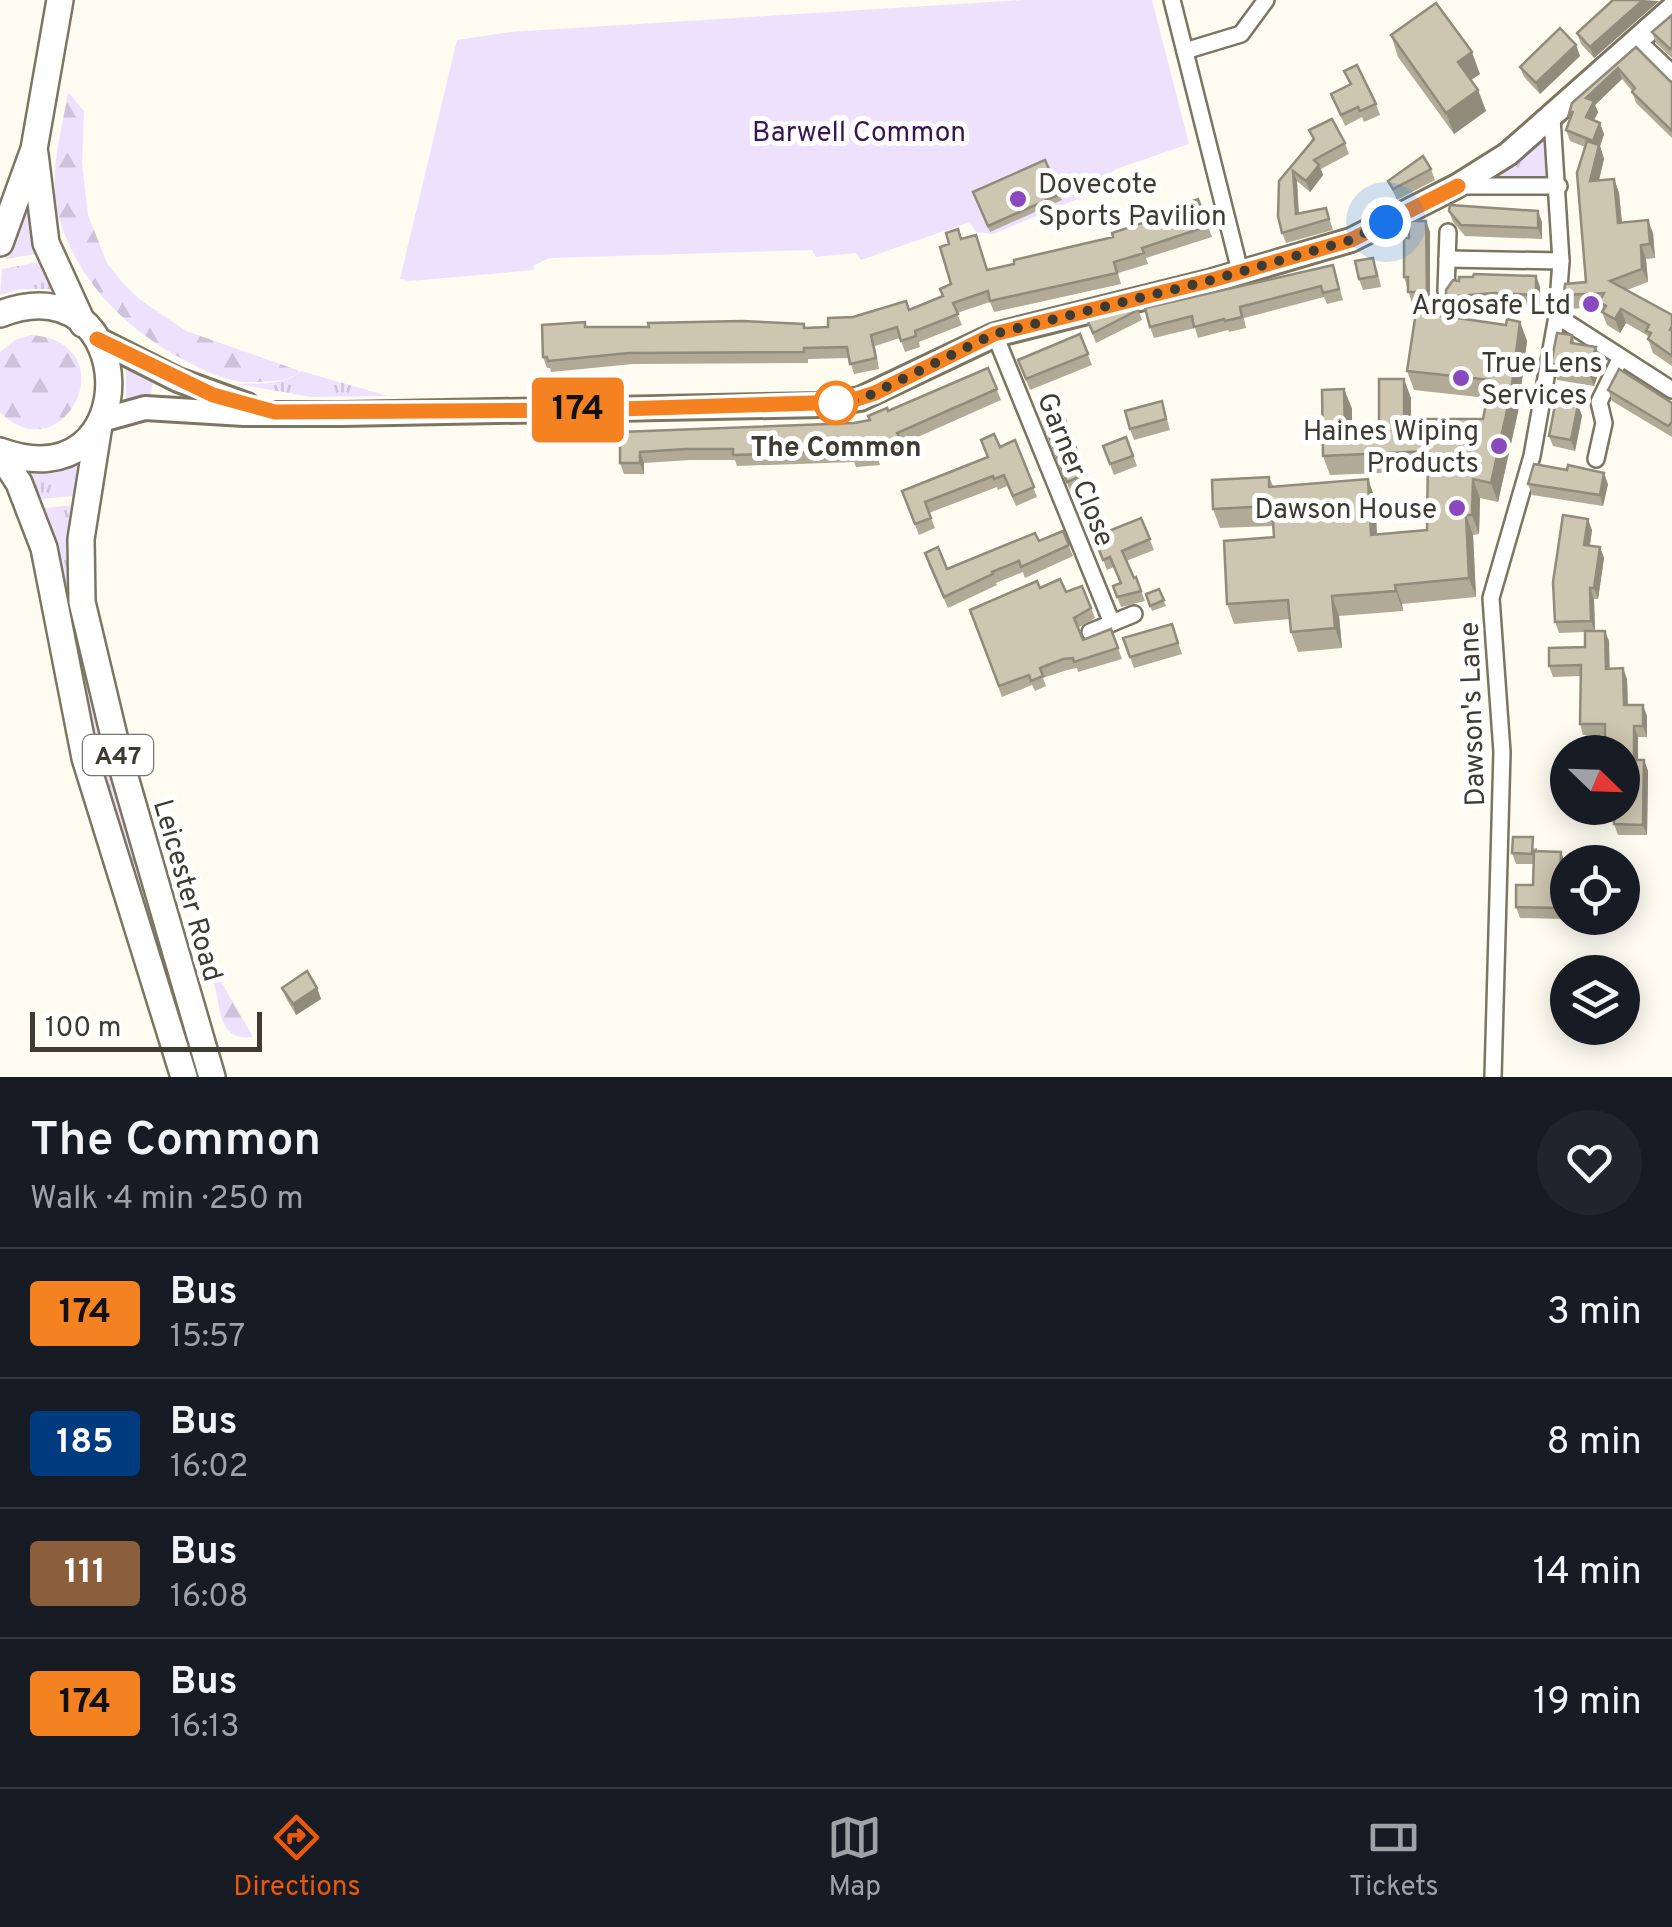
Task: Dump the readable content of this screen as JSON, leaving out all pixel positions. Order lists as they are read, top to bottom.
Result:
{
  "streets": {
    "main road": ["A47", "Leicester Road"],
    "street": ["Garner Close", "Dawson's Lane"]
  },
  "parks": ["Barwell Common"],
  "places": [
    "Dovecote Sports Pavilion",
    "Argosafe Ltd",
    "True Lens Services",
    "The Common",
    "Haines Wiping Products",
    "Dawson House"
  ],
  "lines": ["bus line 174"],
  "scale_bar": "100 m",
  "north": "bottom right",
  "page": {
    "on_map": "174",
    "scale": "100 m",
    "heading": ["The Common", "Walk · 4 min · 250 m"],
    "list": [
      {
        "mark": "174",
        "name": "Bus",
        "note": "15:57",
        "value": "3 min"
      },
      {
        "mark": "185",
        "name": "Bus",
        "note": "16:02",
        "value": "8 min"
      },
      {
        "mark": "111",
        "name": "Bus",
        "note": "16:08",
        "value": "14 min"
      },
      {
        "mark": "174",
        "name": "Bus",
        "note": "16:13",
        "value": "19 min"
      }
    ],
    "tabs": ["Directions", "Map", "Tickets"]
  }
}
